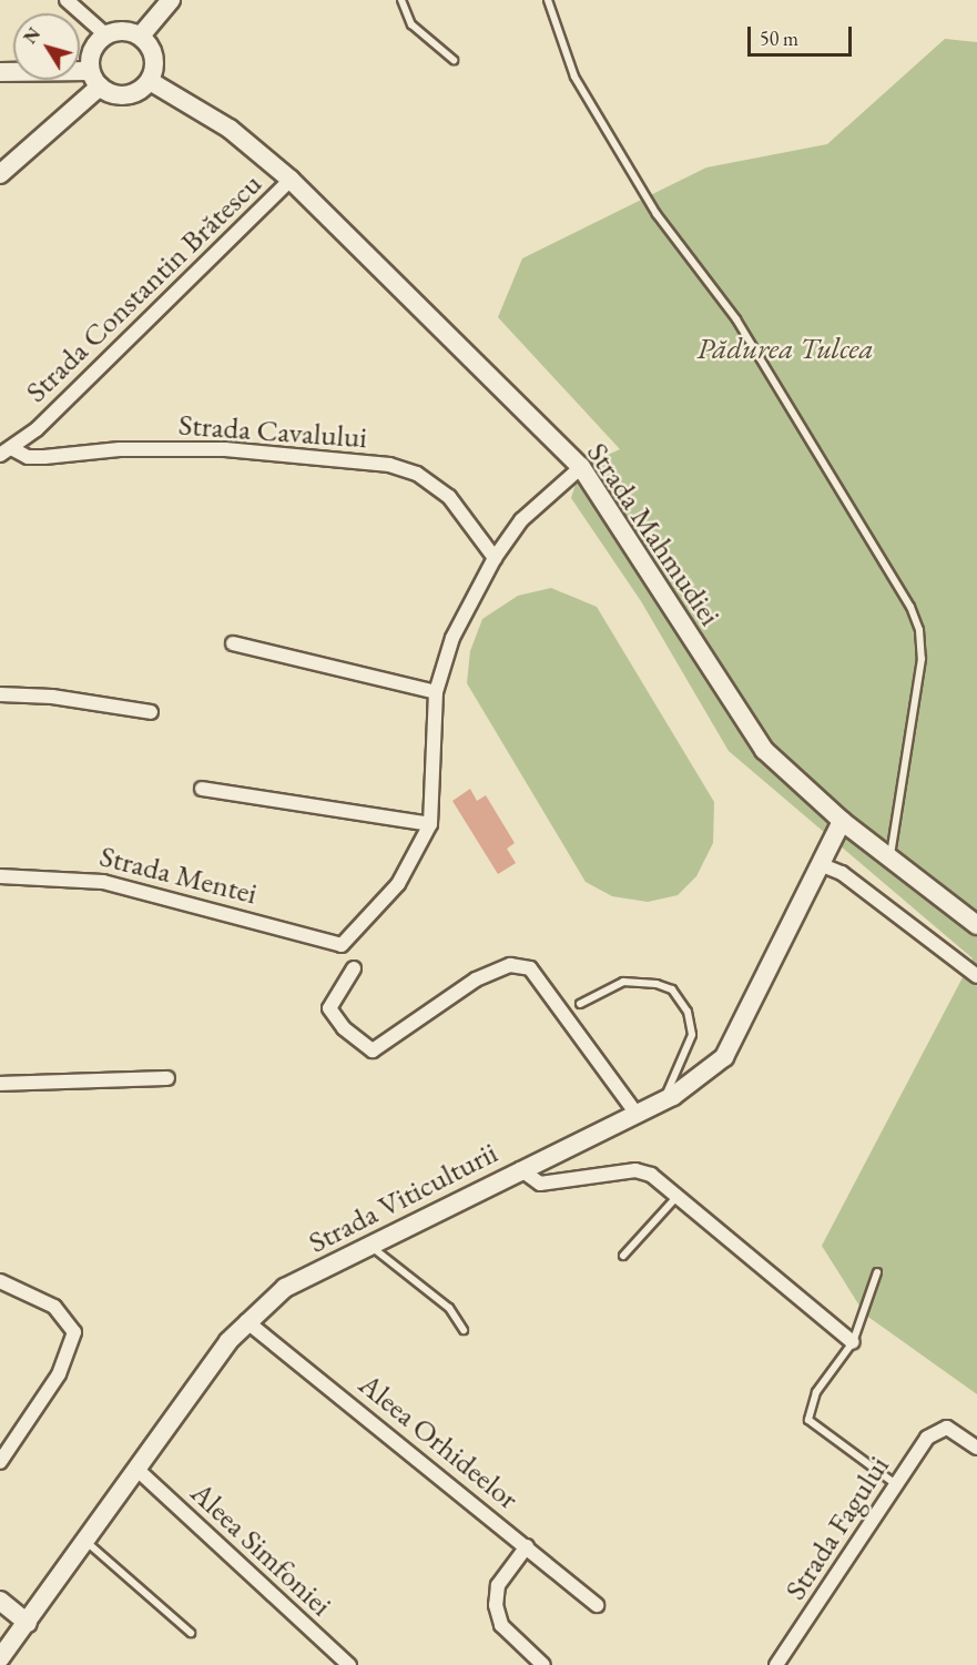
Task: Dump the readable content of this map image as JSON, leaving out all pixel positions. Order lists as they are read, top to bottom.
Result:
{
  "streets": {
    "main road": ["Strada Mahmudiei", "Strada Viticulturii"],
    "street": [
      "Strada Constantin Brătescu",
      "Strada Cavalului",
      "Strada Mentei",
      "Aleea Orhideelor",
      "Strada Fagului",
      "Aleea Simfoniei"
    ]
  },
  "crossings": [
    ["Strada Constantin Brătescu", "Strada Cavalului"],
    ["Strada Constantin Brătescu", "Strada Mahmudiei"],
    ["Strada Mahmudiei", "Strada Viticulturii"],
    ["Strada Viticulturii", "Aleea Orhideelor"],
    ["Strada Viticulturii", "Aleea Simfoniei"]
  ],
  "parks": ["Pădurea Tulcea"],
  "scale_bar": "50 m",
  "north": "top left"
}
